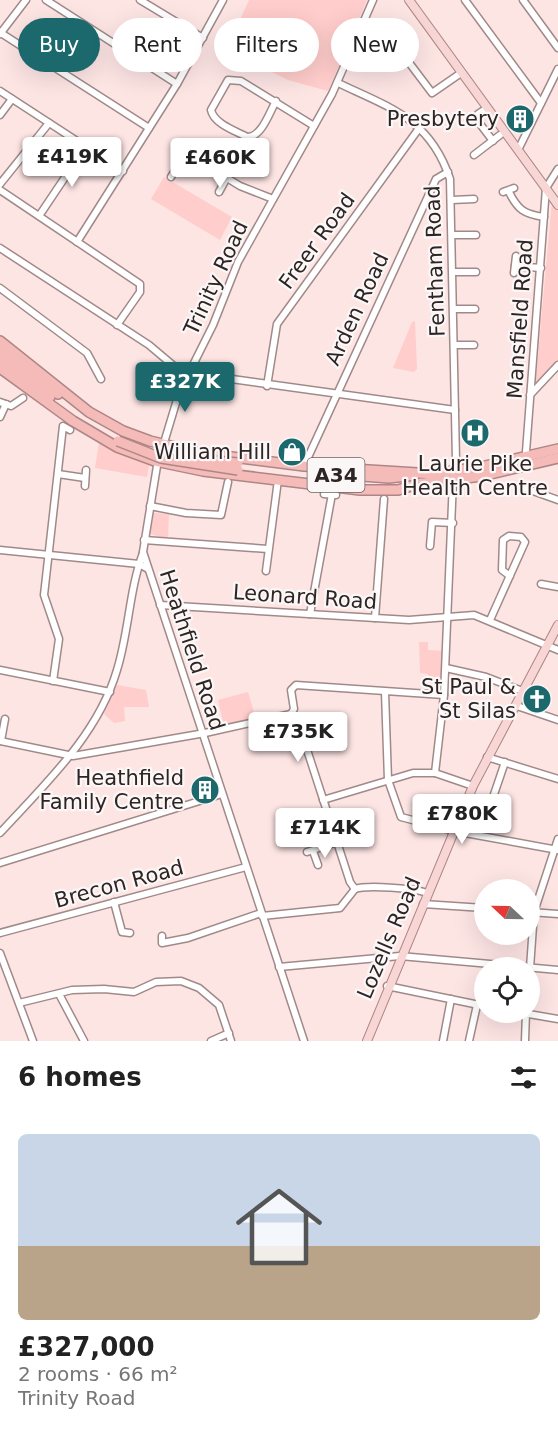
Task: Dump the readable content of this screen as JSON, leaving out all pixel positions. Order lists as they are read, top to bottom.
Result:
{
  "streets": {
    "highway": ["A34"],
    "main road": ["Lozells Road"],
    "street": [
      "Freer Road",
      "Fentham Road",
      "Trinity Road",
      "Arden Road",
      "Mansfield Road",
      "Leonard Road",
      "Heathfield Road",
      "Brecon Road"
    ]
  },
  "crossings": [
    ["Freer Road", "Fentham Road"],
    ["Fentham Road", "Trinity Road"],
    ["Fentham Road", "Arden Road"],
    ["Trinity Road", "Heathfield Road"],
    ["Leonard Road", "Heathfield Road"],
    ["Leonard Road", "Lozells Road"],
    ["Heathfield Road", "Brecon Road"]
  ],
  "places": {
    "building": ["Presbytery", "Heathfield Family Centre"],
    "hospital": ["Laurie Pike Health Centre"],
    "shop": ["William Hill"],
    "church": ["St Paul & St Silas"]
  },
  "north": "left",
  "page": {
    "chip": [
      "Buy",
      "Rent",
      "Filters",
      "New"
    ],
    "price": [
      "£419K",
      "£460K",
      "£327K",
      "£735K",
      "£780K",
      "£714K"
    ],
    "heading": "6 homes",
    "list": [
      {
        "name": "£327,000",
        "note": "2 rooms · 66 m² · Trinity Road"
      }
    ]
  }
}
